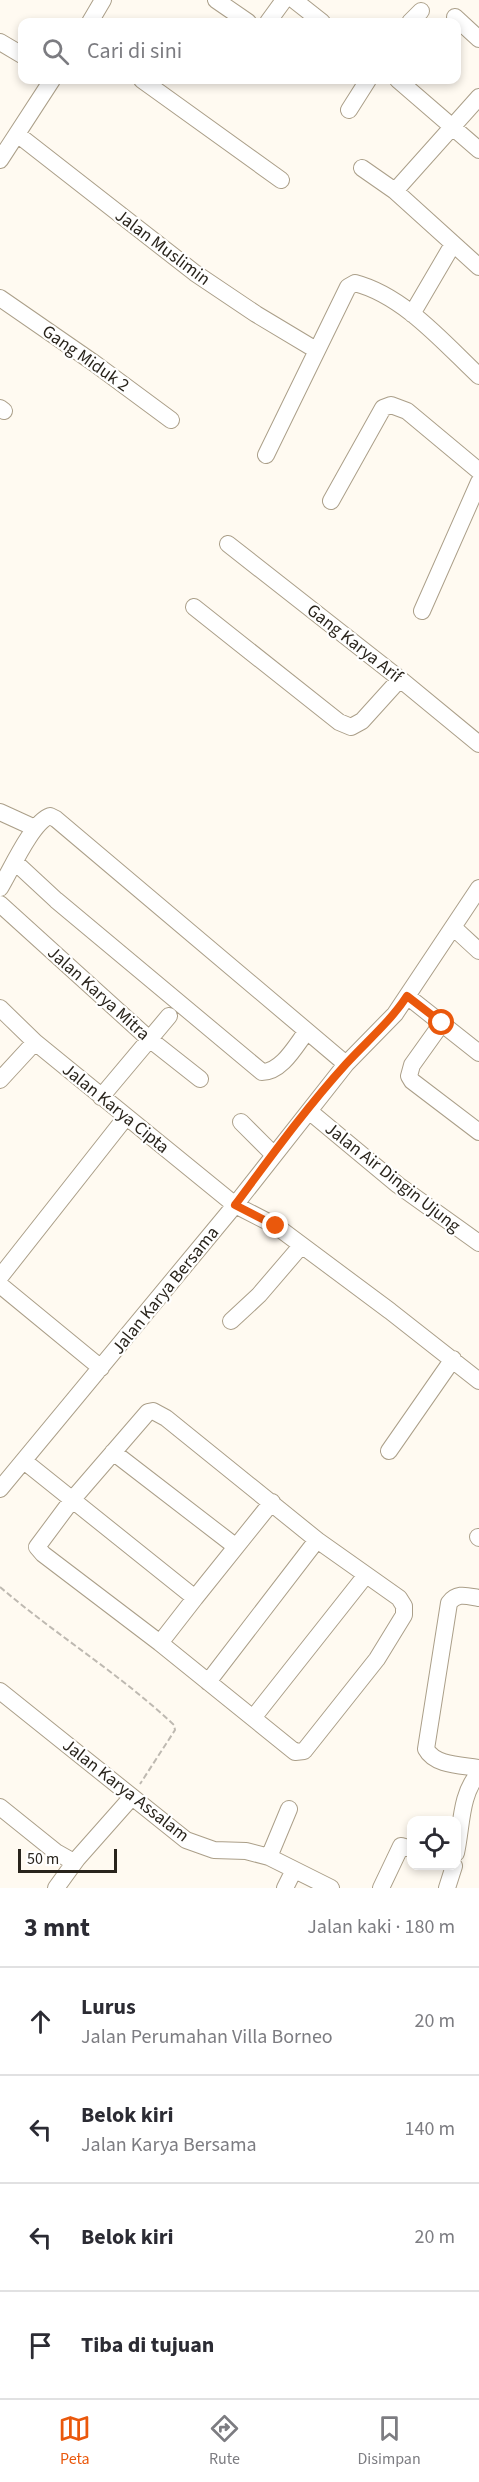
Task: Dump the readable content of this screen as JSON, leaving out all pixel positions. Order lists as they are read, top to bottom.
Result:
{
  "streets": {
    "street": [
      "Jalan Muslimin",
      "Gang Miduk 2",
      "Gang Karya Arif",
      "Jalan Karya Mitra",
      "Jalan Karya Cipta",
      "Jalan Air Dingin Ujung",
      "Jalan Karya Bersama",
      "Jalan Karya Assalam"
    ]
  },
  "crossings": [
    ["Jalan Karya Cipta", "Jalan Karya Bersama"],
    ["Jalan Air Dingin Ujung", "Jalan Karya Bersama"]
  ],
  "scale_bar": "50 m",
  "page": {
    "search": "Cari di sini",
    "scale": "50 m",
    "heading": ["3 mnt", "Jalan kaki · 180 m"],
    "list": [
      ["Lurus", "Jalan Perumahan Villa Borneo", "20 m"],
      ["Belok kiri", "Jalan Karya Bersama", "140 m"],
      ["Belok kiri", "20 m"],
      "Tiba di tujuan"
    ],
    "nav": ["Peta", "Rute", "Disimpan"]
  }
}
